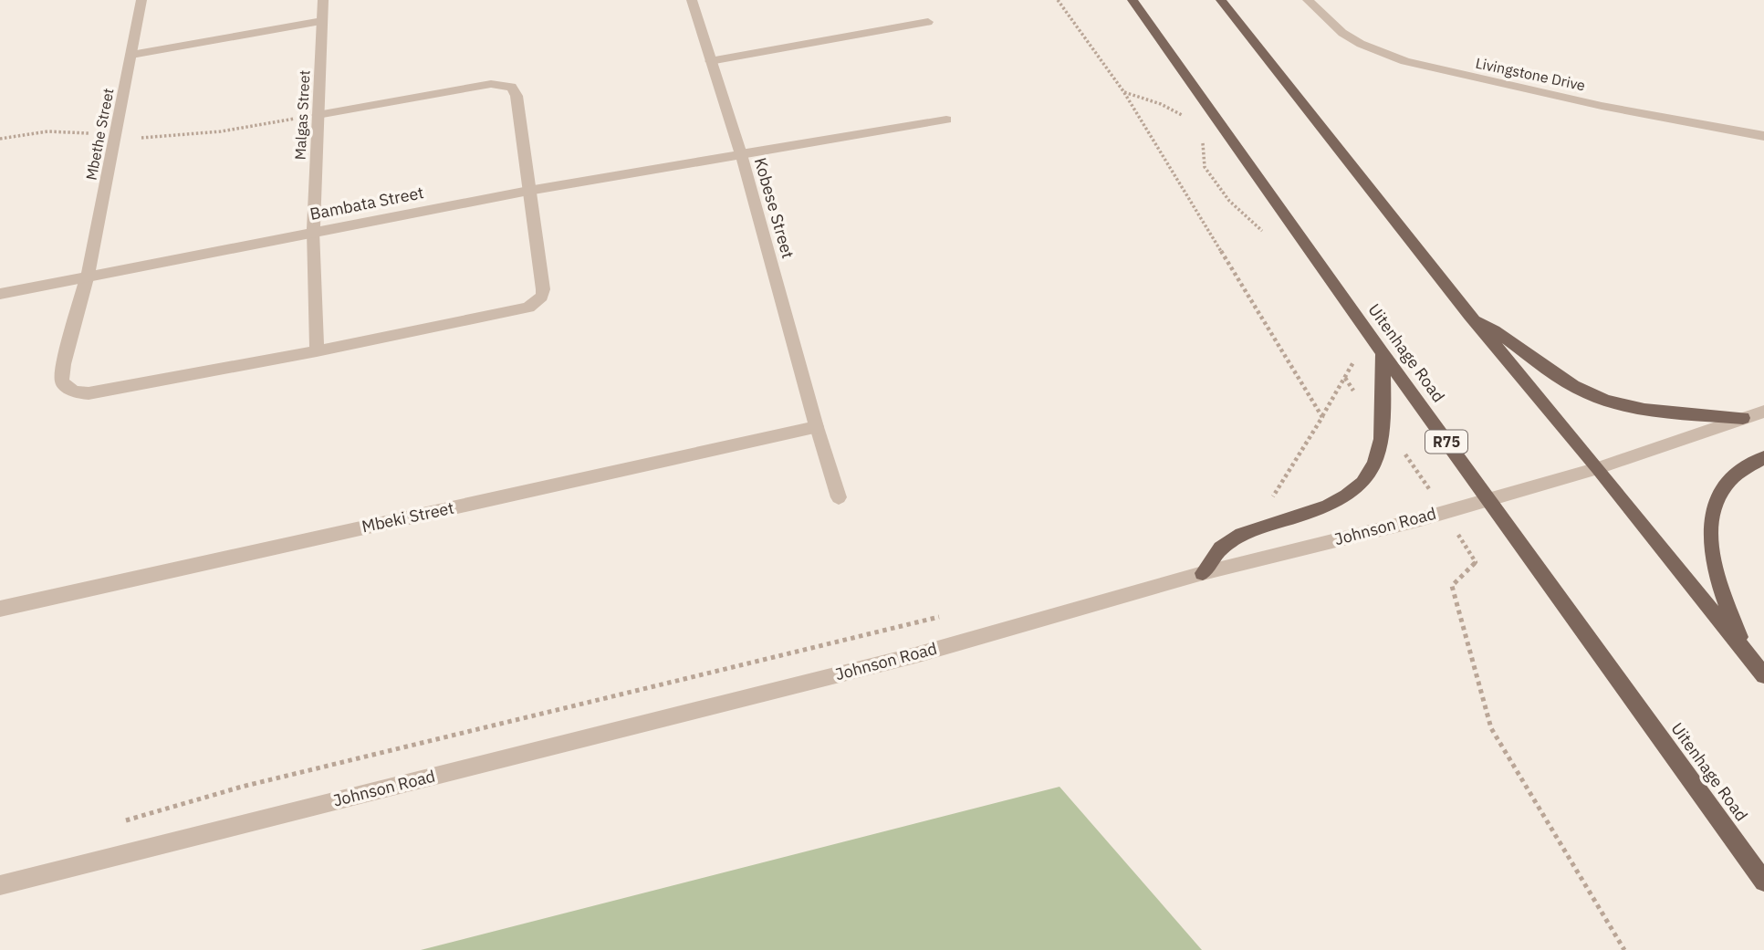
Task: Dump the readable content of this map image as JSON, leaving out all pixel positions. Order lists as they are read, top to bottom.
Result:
{
  "streets": {
    "main road": ["Uitenhage Road", "R75"],
    "street": [
      "Livingstone Drive",
      "Malgas Street",
      "Mbethe Street",
      "Bambata Street",
      "Kobese Street",
      "Mbeki Street",
      "Johnson Road"
    ]
  },
  "crossings": [
    ["Malgas Street", "Mbethe Street"],
    ["Malgas Street", "Bambata Street"],
    ["Mbethe Street", "Bambata Street"],
    ["Bambata Street", "Kobese Street"],
    ["Kobese Street", "Mbeki Street"],
    ["Uitenhage Road", "Johnson Road"]
  ]
}
